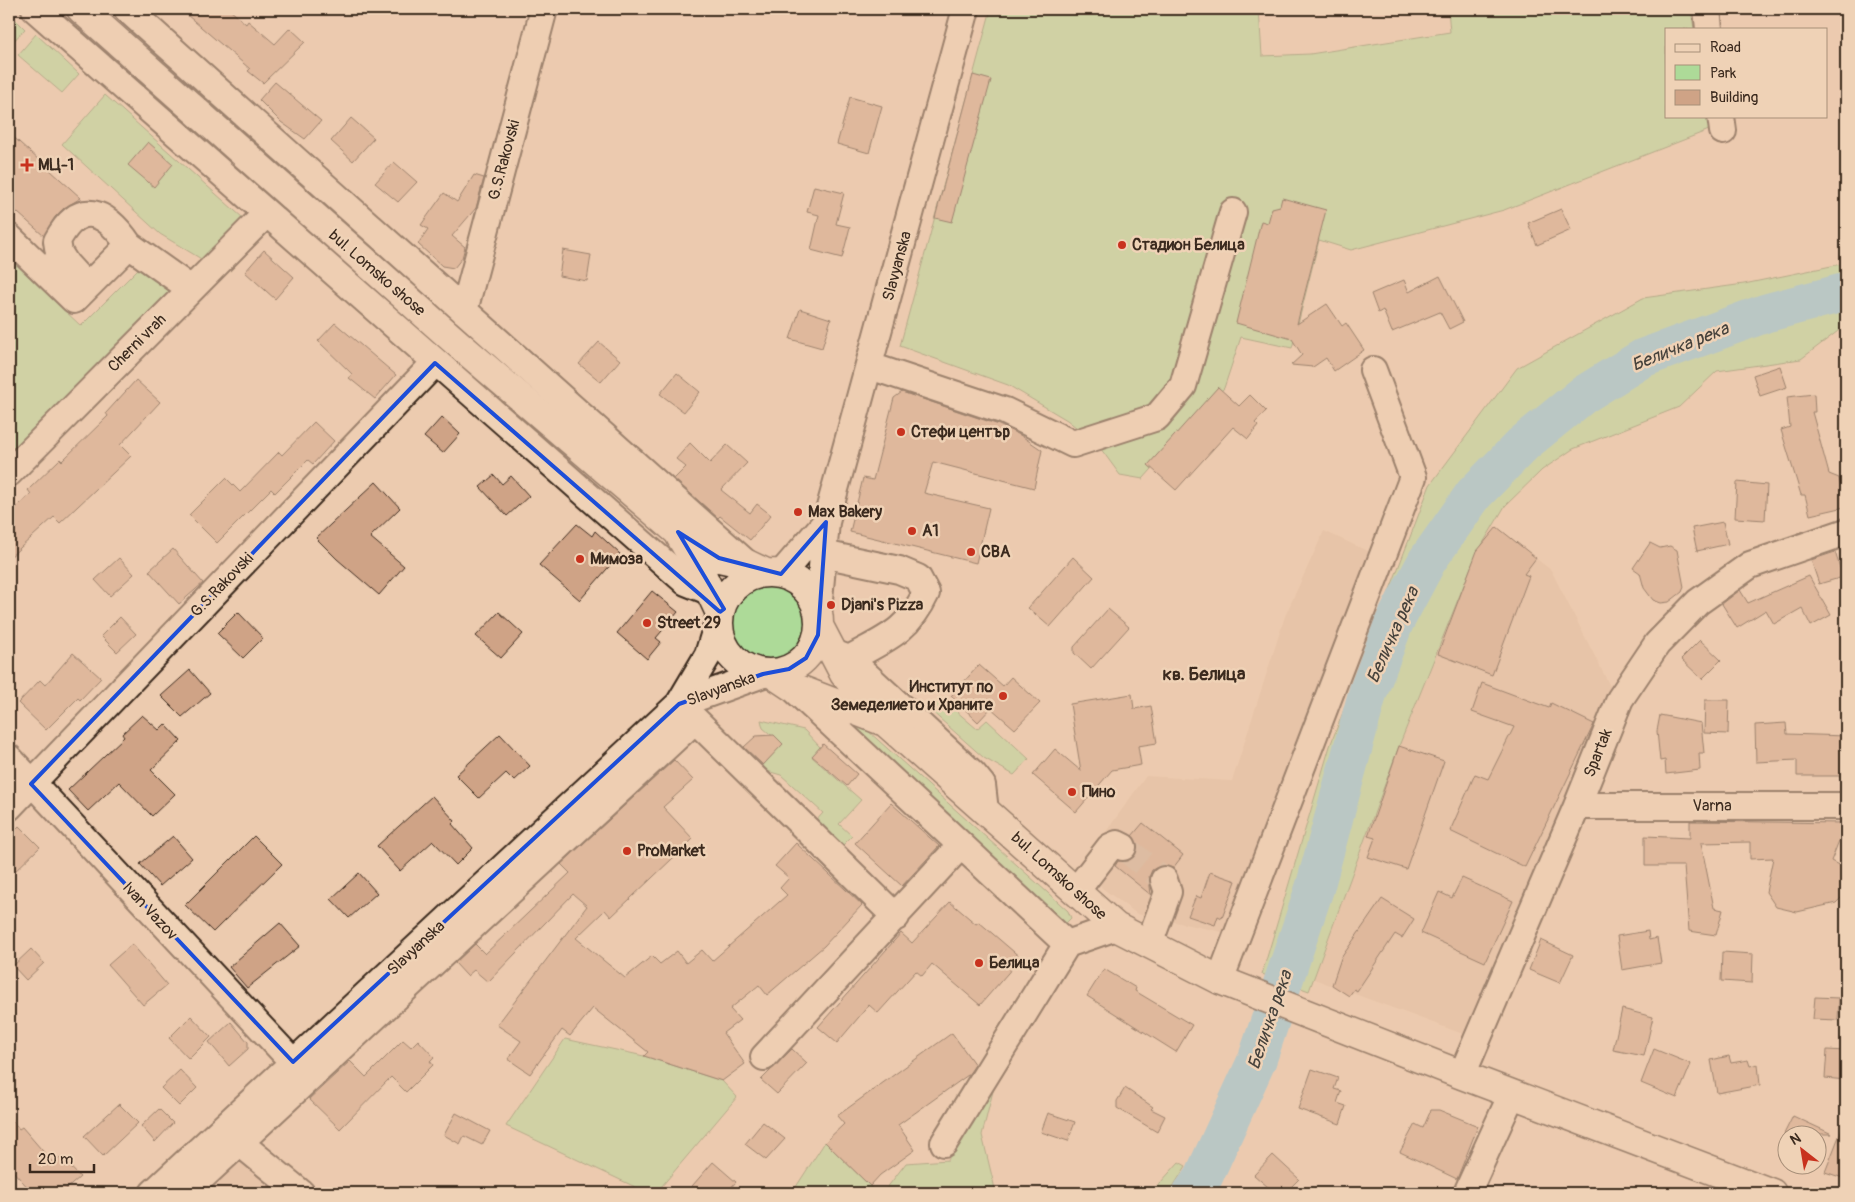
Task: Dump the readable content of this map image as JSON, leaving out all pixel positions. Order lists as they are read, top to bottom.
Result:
{
  "streets": {
    "main road": ["bul. Lomsko shose"],
    "street": [
      "G.S.Rakovski",
      "Slavyanska",
      "Cherni vrah",
      "Spartak",
      "Varna",
      "Ivan Vazov"
    ]
  },
  "crossings": [
    ["G.S.Rakovski", "Ivan Vazov"],
    ["Slavyanska", "bul. Lomsko shose"],
    ["Slavyanska", "Ivan Vazov"],
    ["bul. Lomsko shose", "Spartak"],
    ["Spartak", "Varna"]
  ],
  "districts": ["кв. Белица"],
  "water": ["Беличка река"],
  "places": {
    "health": ["МЦ-1"],
    "other": [
      "Стадион Белица",
      "Стефи център",
      "Max Bakery",
      "A1",
      "CBA",
      "Мимоза",
      "Djani's Pizza",
      "Street 29",
      "Институт по Земеделието и Храните",
      "Пино",
      "ProMarket",
      "Белица"
    ]
  },
  "legend": ["Road", "Park", "Building"],
  "scale_bar": "20 m",
  "north": "top left"
}
